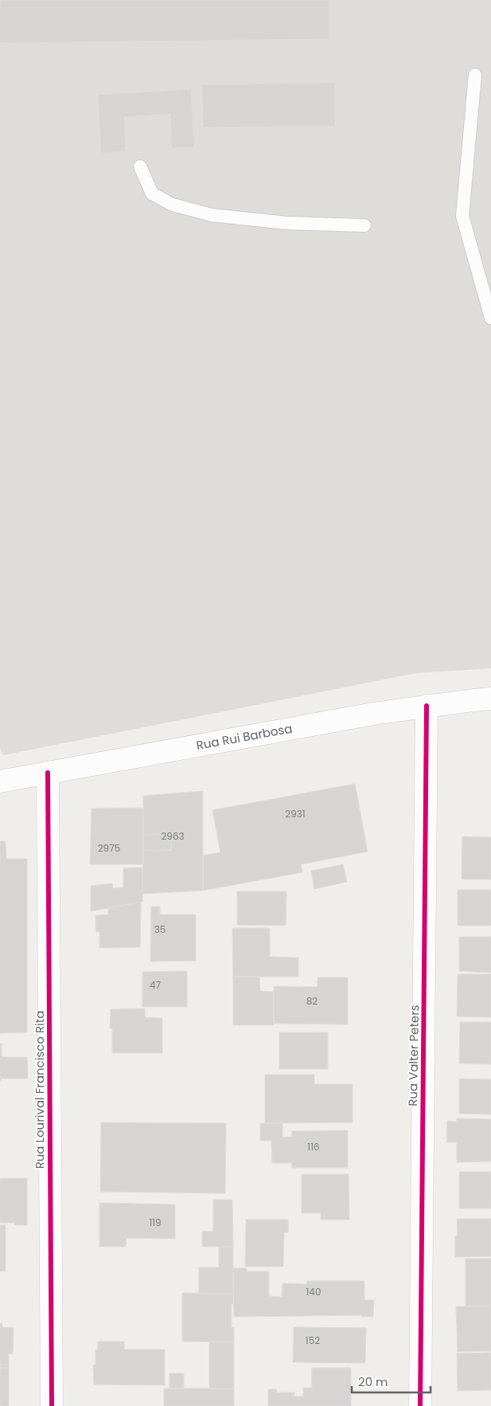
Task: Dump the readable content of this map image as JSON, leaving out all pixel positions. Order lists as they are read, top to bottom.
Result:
{
  "streets": {
    "street": ["Rua Rui Barbosa", "Rua Valter Peters", "Rua Lourival Francisco Rita"]
  },
  "crossings": [
    ["Rua Rui Barbosa", "Rua Valter Peters"],
    ["Rua Rui Barbosa", "Rua Lourival Francisco Rita"]
  ],
  "house_numbers": [
    "2931",
    "2963",
    "2975",
    "35",
    "47",
    "82",
    "116",
    "119",
    "140",
    "152"
  ],
  "scale_bar": "20 m"
}
